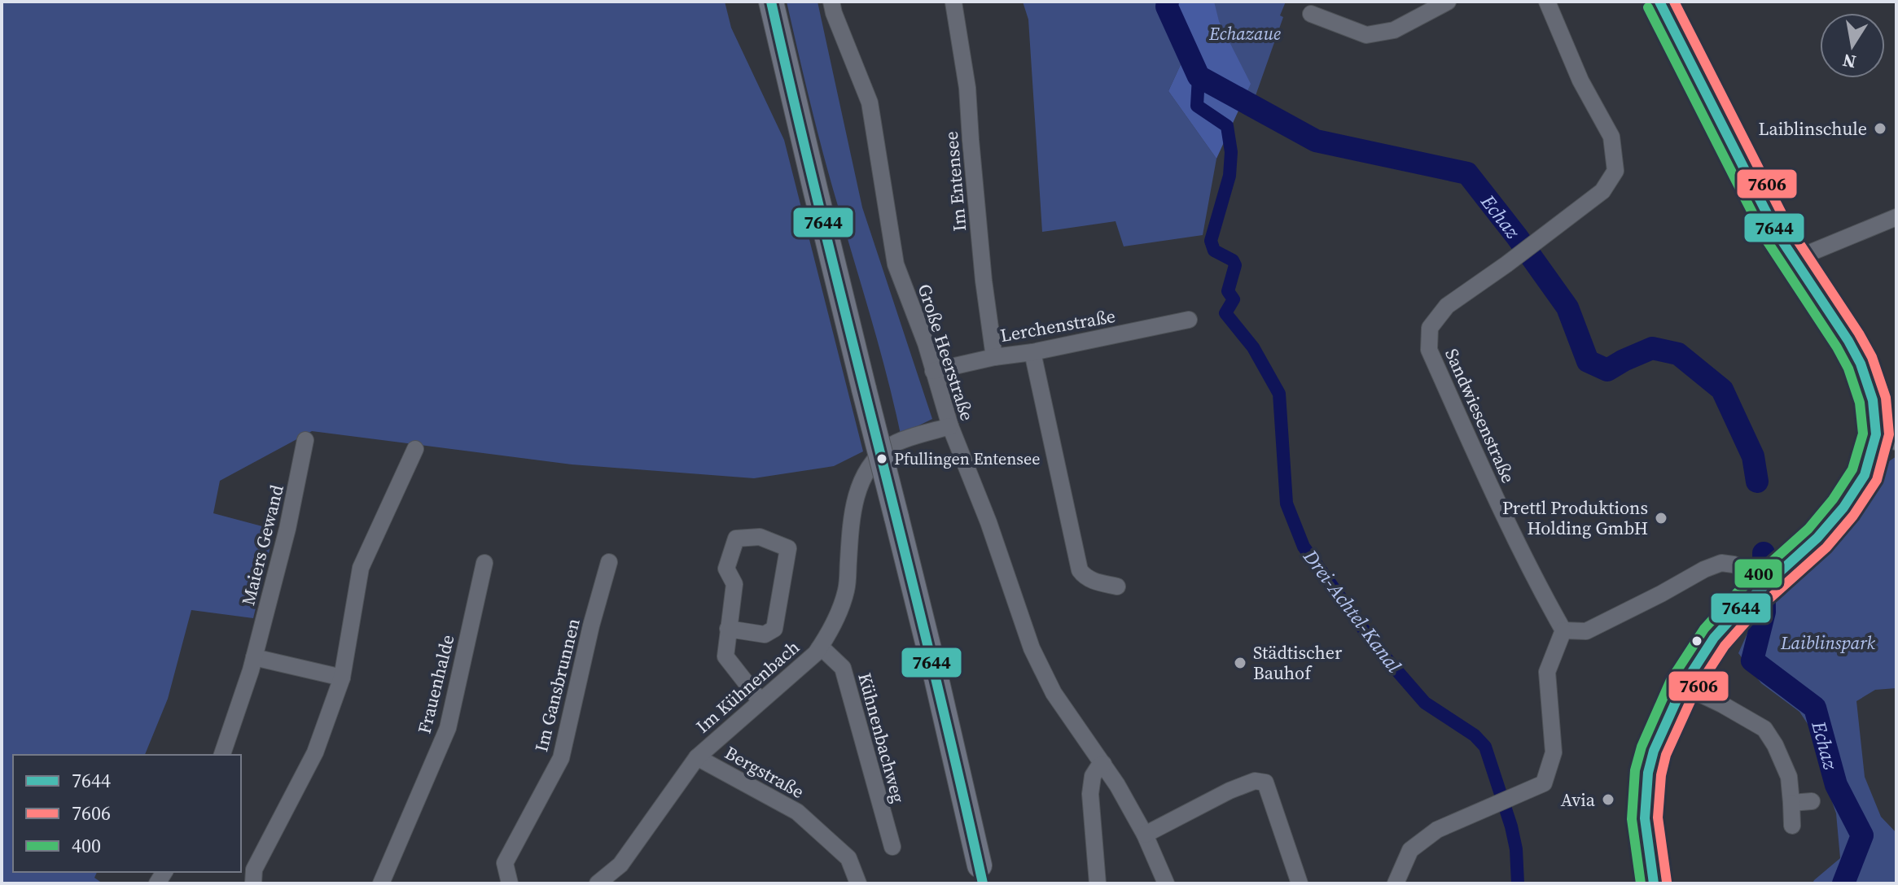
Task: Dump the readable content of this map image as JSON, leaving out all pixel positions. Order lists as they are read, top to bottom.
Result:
{
  "streets": {
    "street": [
      "Im Entensee",
      "Lerchenstraße",
      "Große Heerstraße",
      "Sandwiesenstraße",
      "Maiers Gewand",
      "Frauenhalde",
      "Im Gansbrunnen",
      "Im Kühnenbach",
      "Kühnenbachweg",
      "Bergstraße"
    ]
  },
  "crossings": [
    ["Im Entensee", "Lerchenstraße"],
    ["Lerchenstraße", "Große Heerstraße"],
    ["Große Heerstraße", "Im Kühnenbach"],
    ["Im Kühnenbach", "Kühnenbachweg"],
    ["Im Kühnenbach", "Bergstraße"]
  ],
  "water": ["Echaz", "Drei-Achtel-Kanal"],
  "parks": ["Echazaue", "Laiblinspark"],
  "places": [
    "Laiblinschule",
    "Pfullingen Entensee",
    "Prettl Produktions Holding GmbH",
    "Städtischer Bauhof",
    "Avia"
  ],
  "lines": ["transit line 7644", "transit line 7606", "transit line 400"],
  "legend": ["7644", "7606", "400"],
  "north": "bottom"
}
